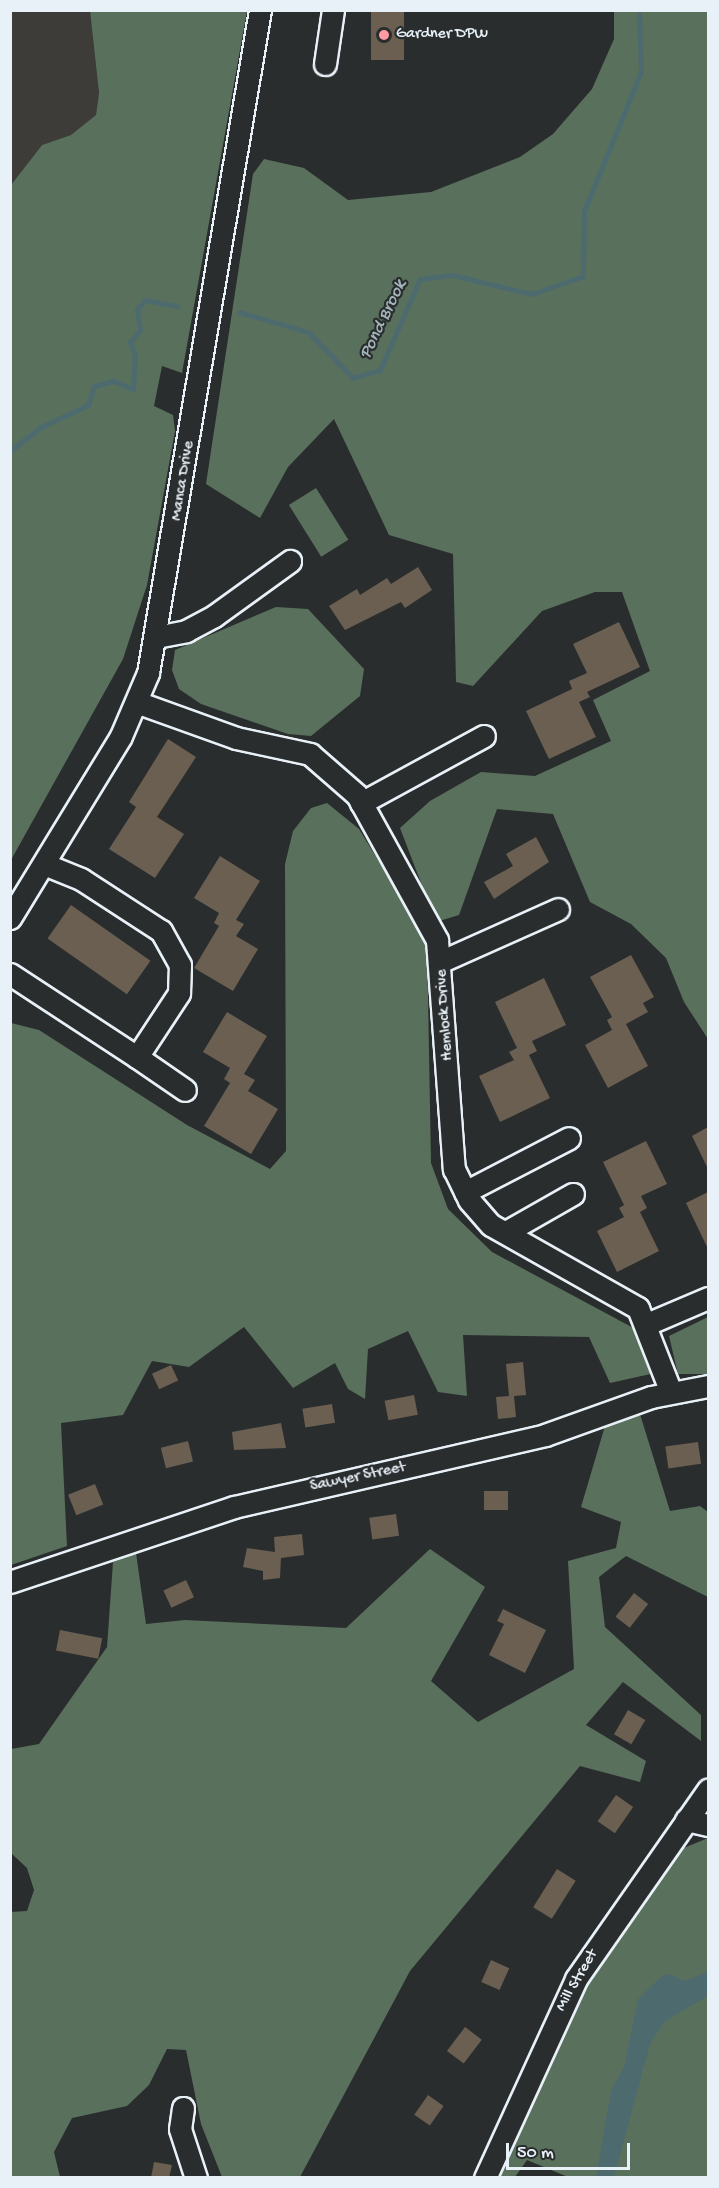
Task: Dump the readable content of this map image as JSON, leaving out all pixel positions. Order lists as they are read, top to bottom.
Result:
{
  "streets": {
    "street": [
      "Manca Drive",
      "Hemlock Drive",
      "Sawyer Street",
      "Mill Street"
    ]
  },
  "crossings": [
    ["Manca Drive", "Hemlock Drive"],
    ["Hemlock Drive", "Sawyer Street"]
  ],
  "water": ["Pond Brook"],
  "places": ["Gardner DPW"],
  "scale_bar": "50 m"
}
